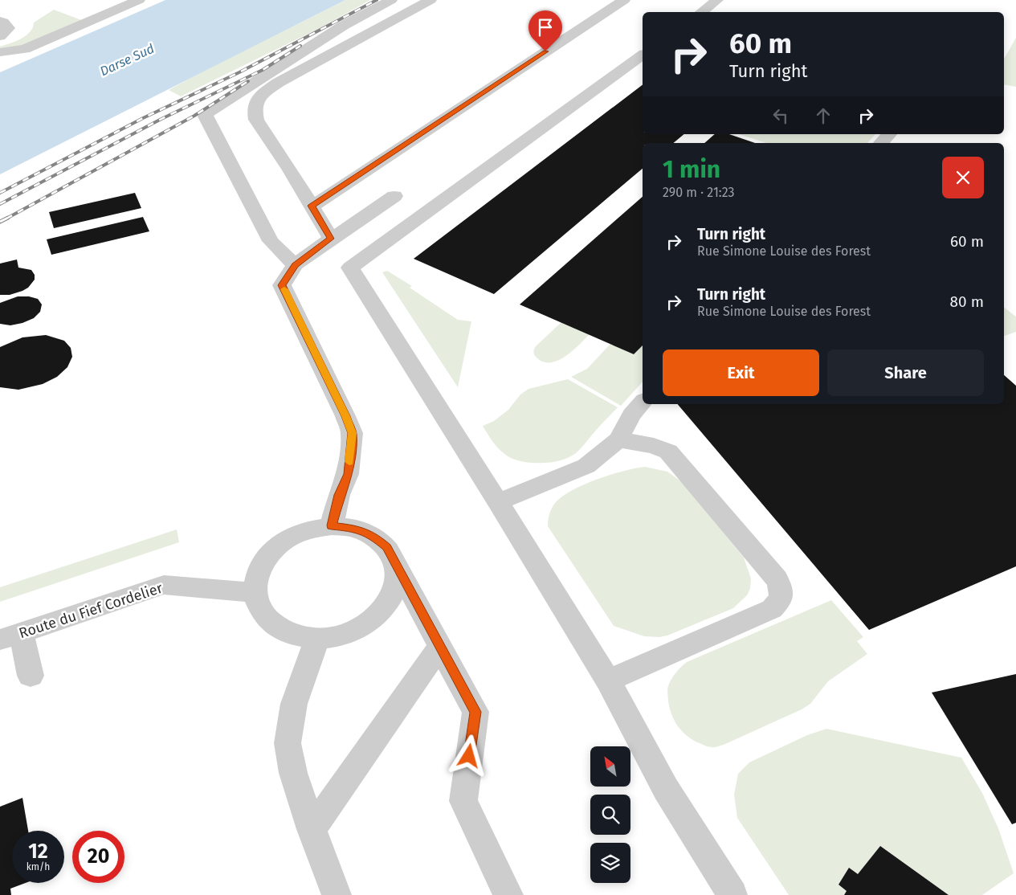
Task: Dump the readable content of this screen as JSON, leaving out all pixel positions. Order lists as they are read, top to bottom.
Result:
{
  "streets": {
    "street": ["Route du Fief Cordelier"]
  },
  "water": ["Darse Sud"],
  "north": "top left",
  "page": {
    "turn": ["60 m", "Turn right"],
    "heading": ["1 min", "290 m · 21:23"],
    "list": [
      {
        "name": "Turn right",
        "note": "Rue Simone Louise des Forest",
        "value": "60 m"
      },
      {
        "name": "Turn right",
        "note": "Rue Simone Louise des Forest",
        "value": "80 m"
      }
    ],
    "buttons": ["Exit", "Share"],
    "speed": "12 km/h",
    "limit": "20"
  }
}
